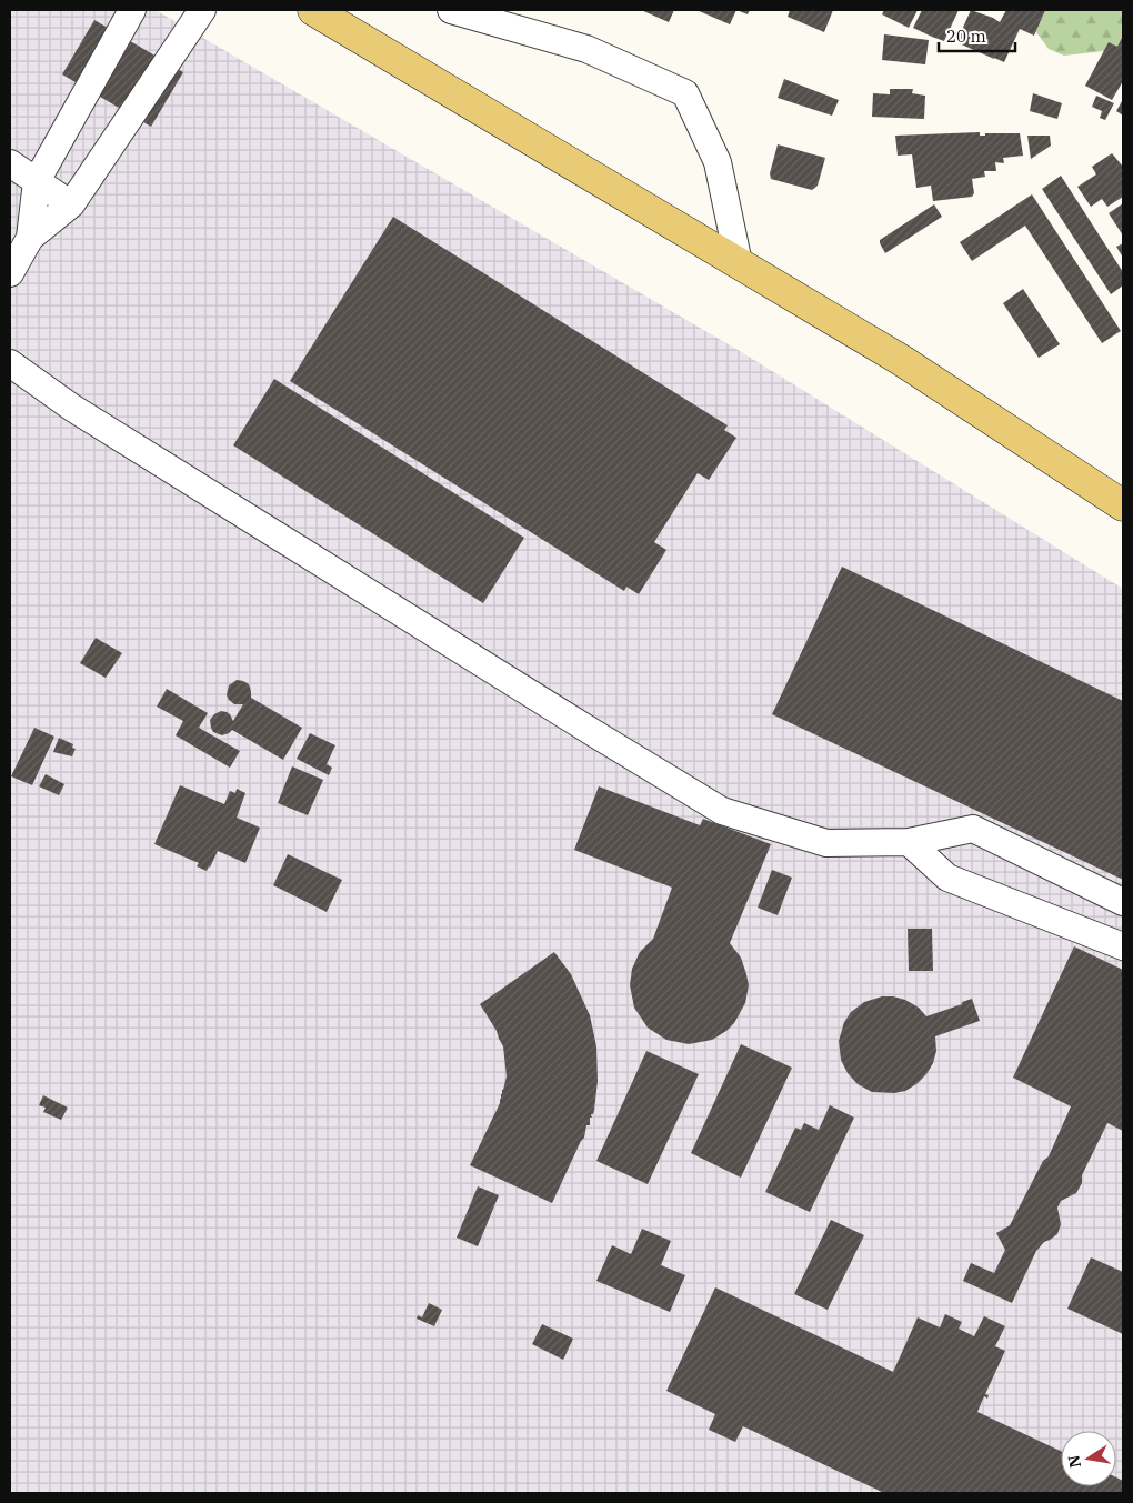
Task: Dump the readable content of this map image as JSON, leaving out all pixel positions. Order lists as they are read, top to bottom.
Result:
{
  "scale_bar": "20 m",
  "north": "left"
}
